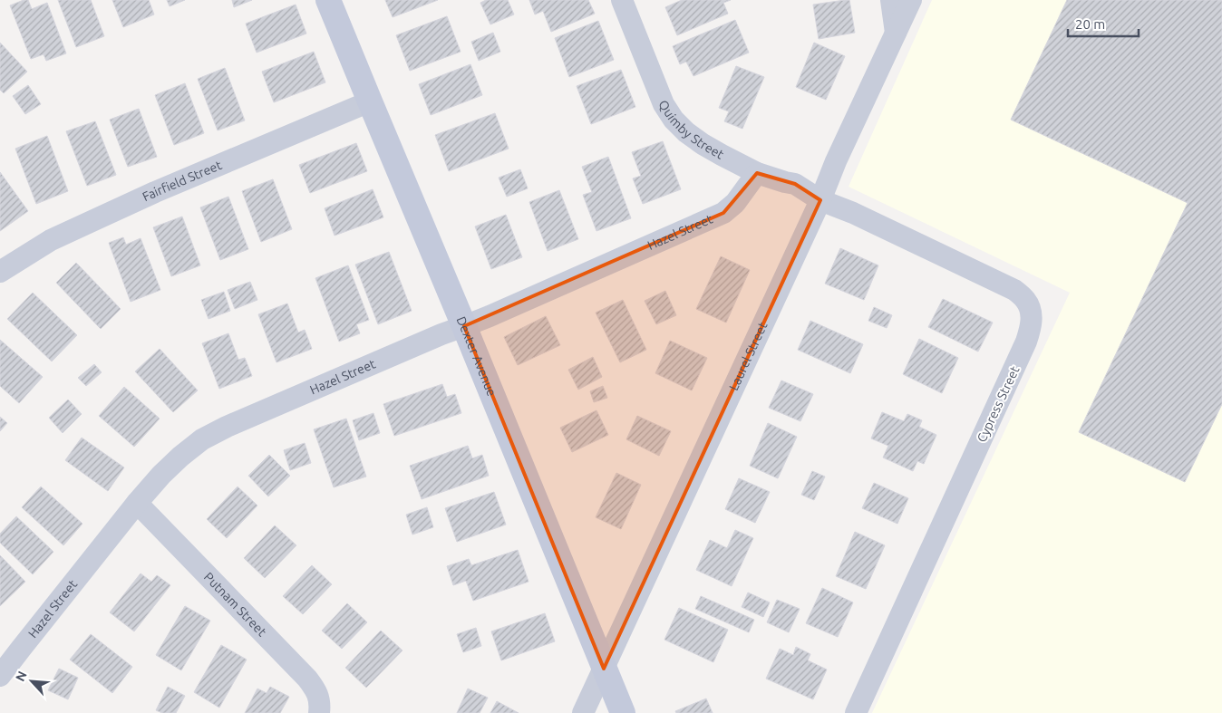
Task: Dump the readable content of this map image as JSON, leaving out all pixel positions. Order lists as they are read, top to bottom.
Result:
{
  "streets": {
    "street": [
      "Quimby Street",
      "Fairfield Street",
      "Hazel Street",
      "Dexter Avenue",
      "Laurel Street",
      "Cypress Street",
      "Putnam Street"
    ]
  },
  "crossings": [
    ["Quimby Street", "Hazel Street"],
    ["Quimby Street", "Laurel Street"],
    ["Quimby Street", "Cypress Street"],
    ["Fairfield Street", "Dexter Avenue"],
    ["Hazel Street", "Dexter Avenue"],
    ["Hazel Street", "Putnam Street"],
    ["Dexter Avenue", "Laurel Street"],
    ["Laurel Street", "Cypress Street"]
  ],
  "scale_bar": "20 m",
  "north": "top left"
}
